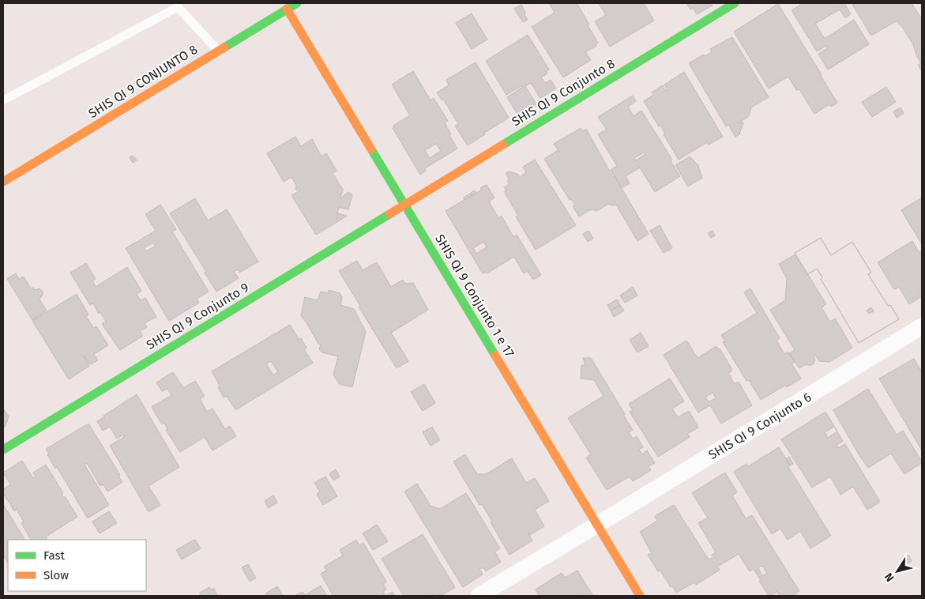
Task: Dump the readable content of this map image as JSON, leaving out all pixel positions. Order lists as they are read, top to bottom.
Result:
{
  "streets": {
    "street": [
      "SHIS QI 9 CONJUNTO 8",
      "SHIS QI 9 Conjunto 8",
      "SHIS QI 9 Conjunto 1 e 17",
      "SHIS QI 9 Conjunto 9",
      "SHIS QI 9 Conjunto 6"
    ]
  },
  "crossings": [
    ["SHIS QI 9 CONJUNTO 8", "SHIS QI 9 Conjunto 1 e 17"],
    ["SHIS QI 9 Conjunto 8", "SHIS QI 9 Conjunto 1 e 17"],
    ["SHIS QI 9 Conjunto 8", "SHIS QI 9 Conjunto 9"],
    ["SHIS QI 9 Conjunto 1 e 17", "SHIS QI 9 Conjunto 9"],
    ["SHIS QI 9 Conjunto 1 e 17", "SHIS QI 9 Conjunto 6"]
  ],
  "legend": ["Fast", "Slow"],
  "north": "bottom left"
}
